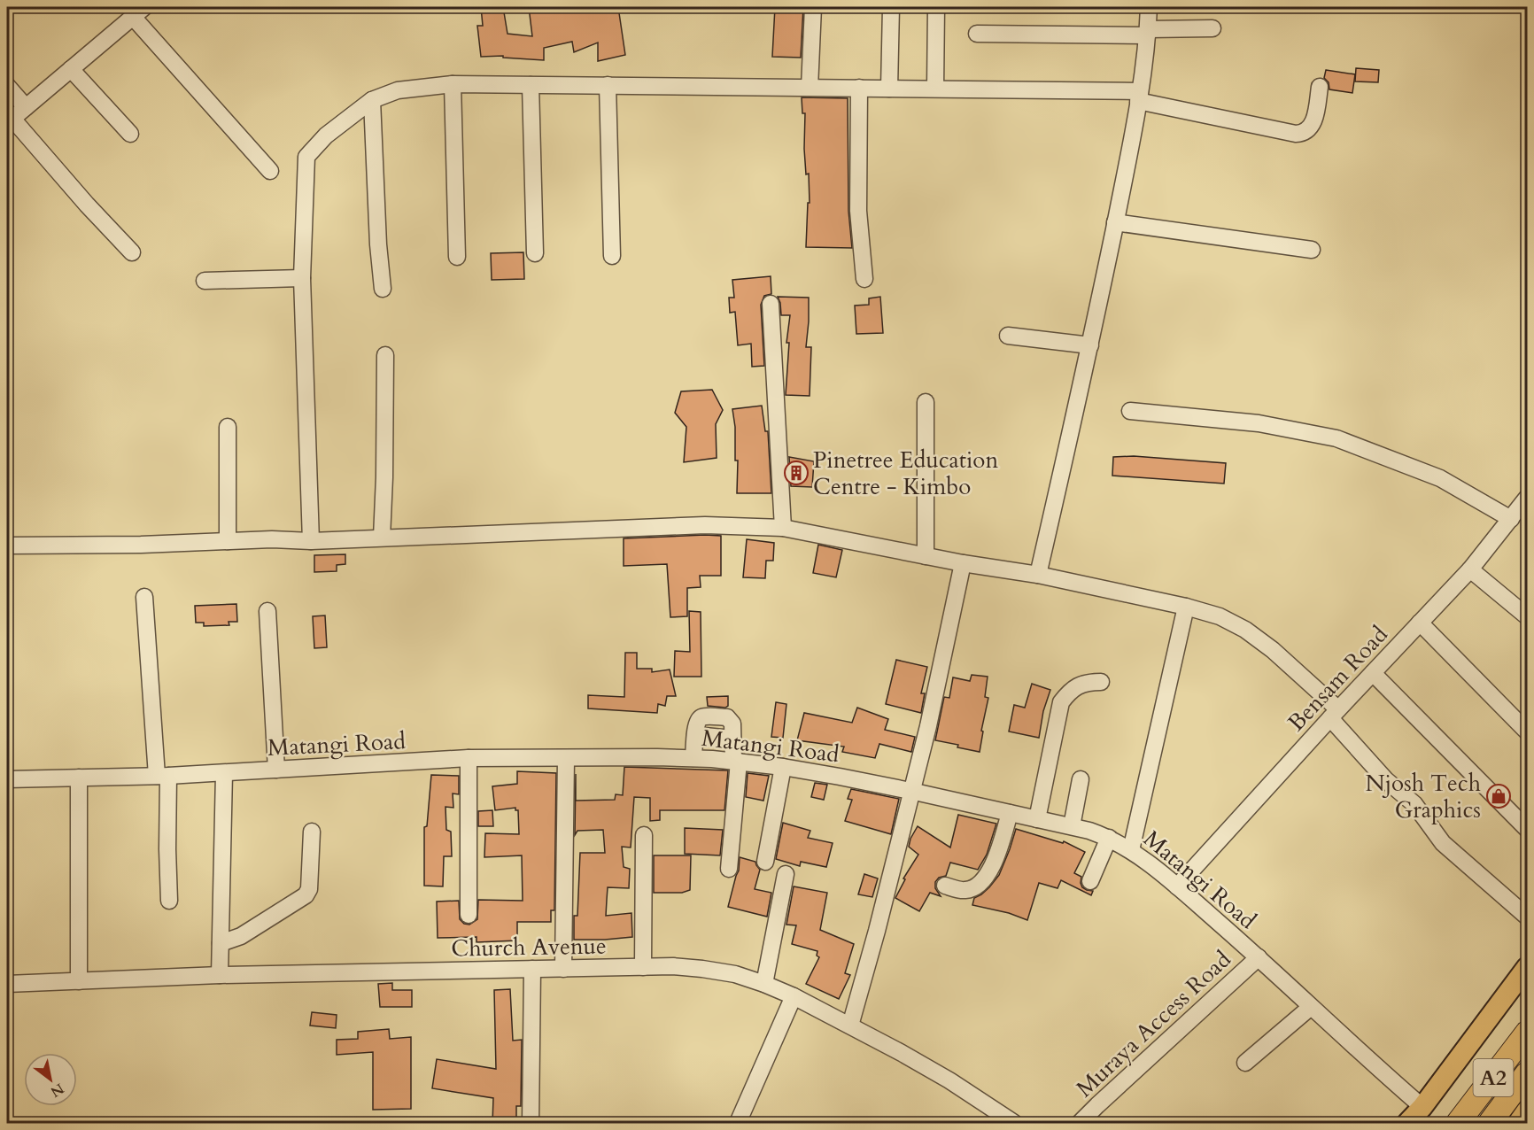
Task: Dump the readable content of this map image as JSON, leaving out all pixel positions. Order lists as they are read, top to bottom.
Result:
{
  "streets": {
    "highway": ["A2"],
    "street": [
      "Bensam Road",
      "Matangi Road",
      "Church Avenue",
      "Muraya Access Road"
    ]
  },
  "crossings": [
    ["Bensam Road", "Matangi Road"],
    ["Matangi Road", "Muraya Access Road"]
  ],
  "places": {
    "building": ["Pinetree Education Centre - Kimbo"],
    "shop": ["Njosh Tech Graphics"]
  },
  "north": "bottom right"
}
